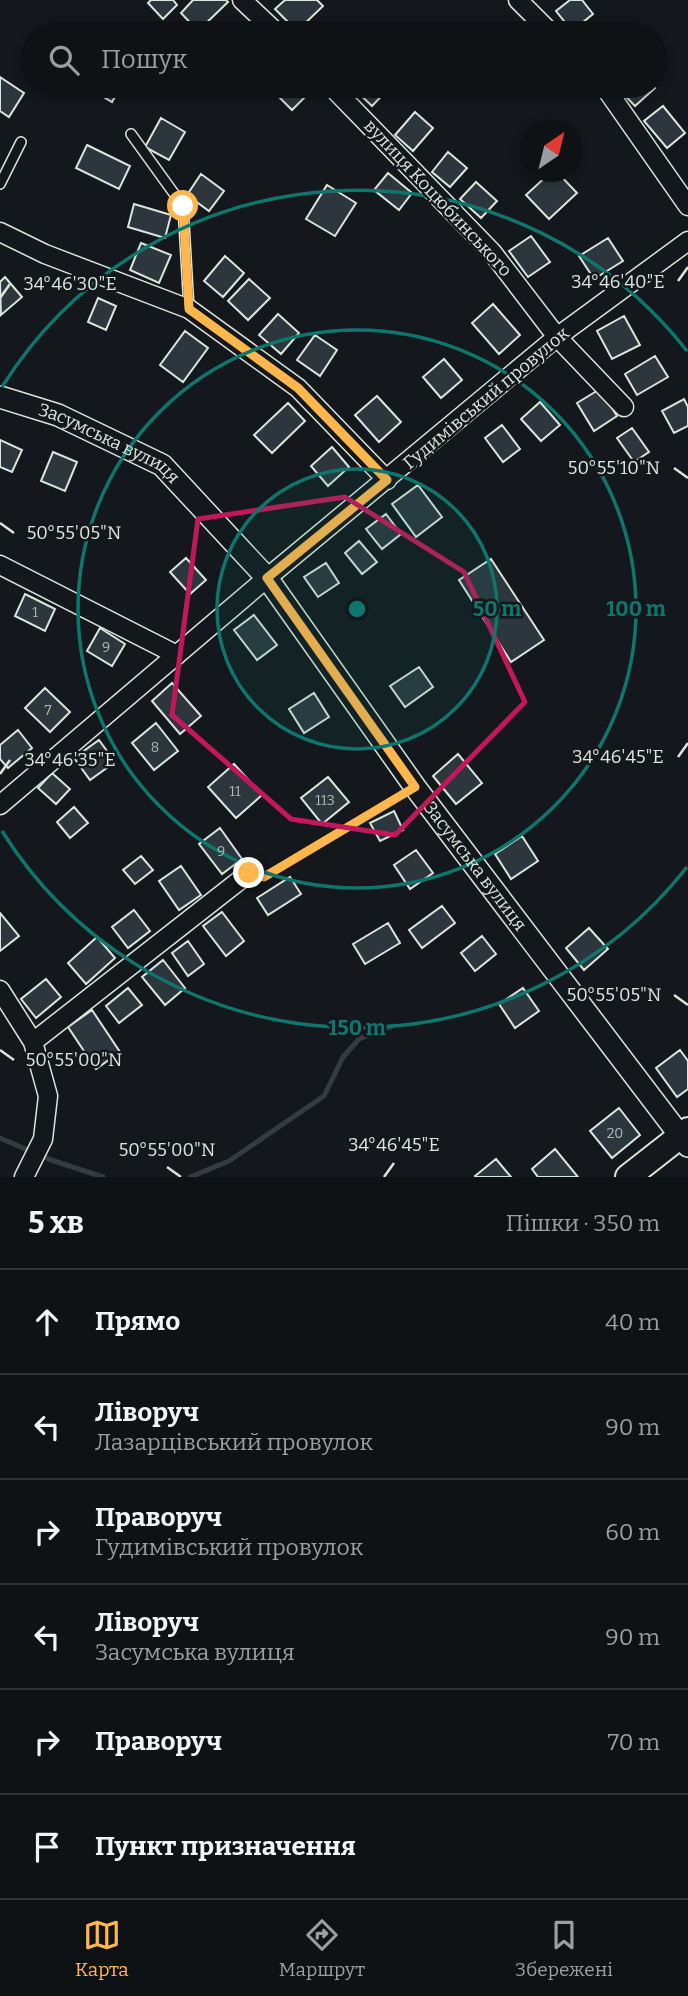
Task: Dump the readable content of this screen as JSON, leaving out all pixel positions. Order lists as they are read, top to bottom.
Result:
{
  "streets": {
    "street": ["вулиця Коцюбинського", "Гудимівський провулок", "Засумська вулиця"]
  },
  "crossings": [
    ["вулиця Коцюбинського", "Гудимівський провулок"],
    ["Гудимівський провулок", "Засумська вулиця"]
  ],
  "house_numbers": [
    "1",
    "9",
    "7",
    "8",
    "11",
    "113",
    "9",
    "20"
  ],
  "north": "top right",
  "page": {
    "search": "Пошук",
    "heading": ["5 хв", "Пішки · 350 m"],
    "list": [
      ["Прямо", "40 m"],
      ["Ліворуч", "Лазарцівський провулок", "90 m"],
      ["Праворуч", "Гудимівський провулок", "60 m"],
      ["Ліворуч", "Засумська вулиця", "90 m"],
      ["Праворуч", "70 m"],
      "Пункт призначення"
    ],
    "nav": ["Карта", "Маршрут", "Збережені"]
  },
  "coordinates": [
    "34°46'40\"E",
    "34°46'30\"E",
    "50°55'10\"N",
    "50°55'05\"N",
    "34°46'45\"E",
    "34°46'35\"E",
    "50°55'00\"N"
  ],
  "rings": ["50 m", "100 m", "150 m"]
}
